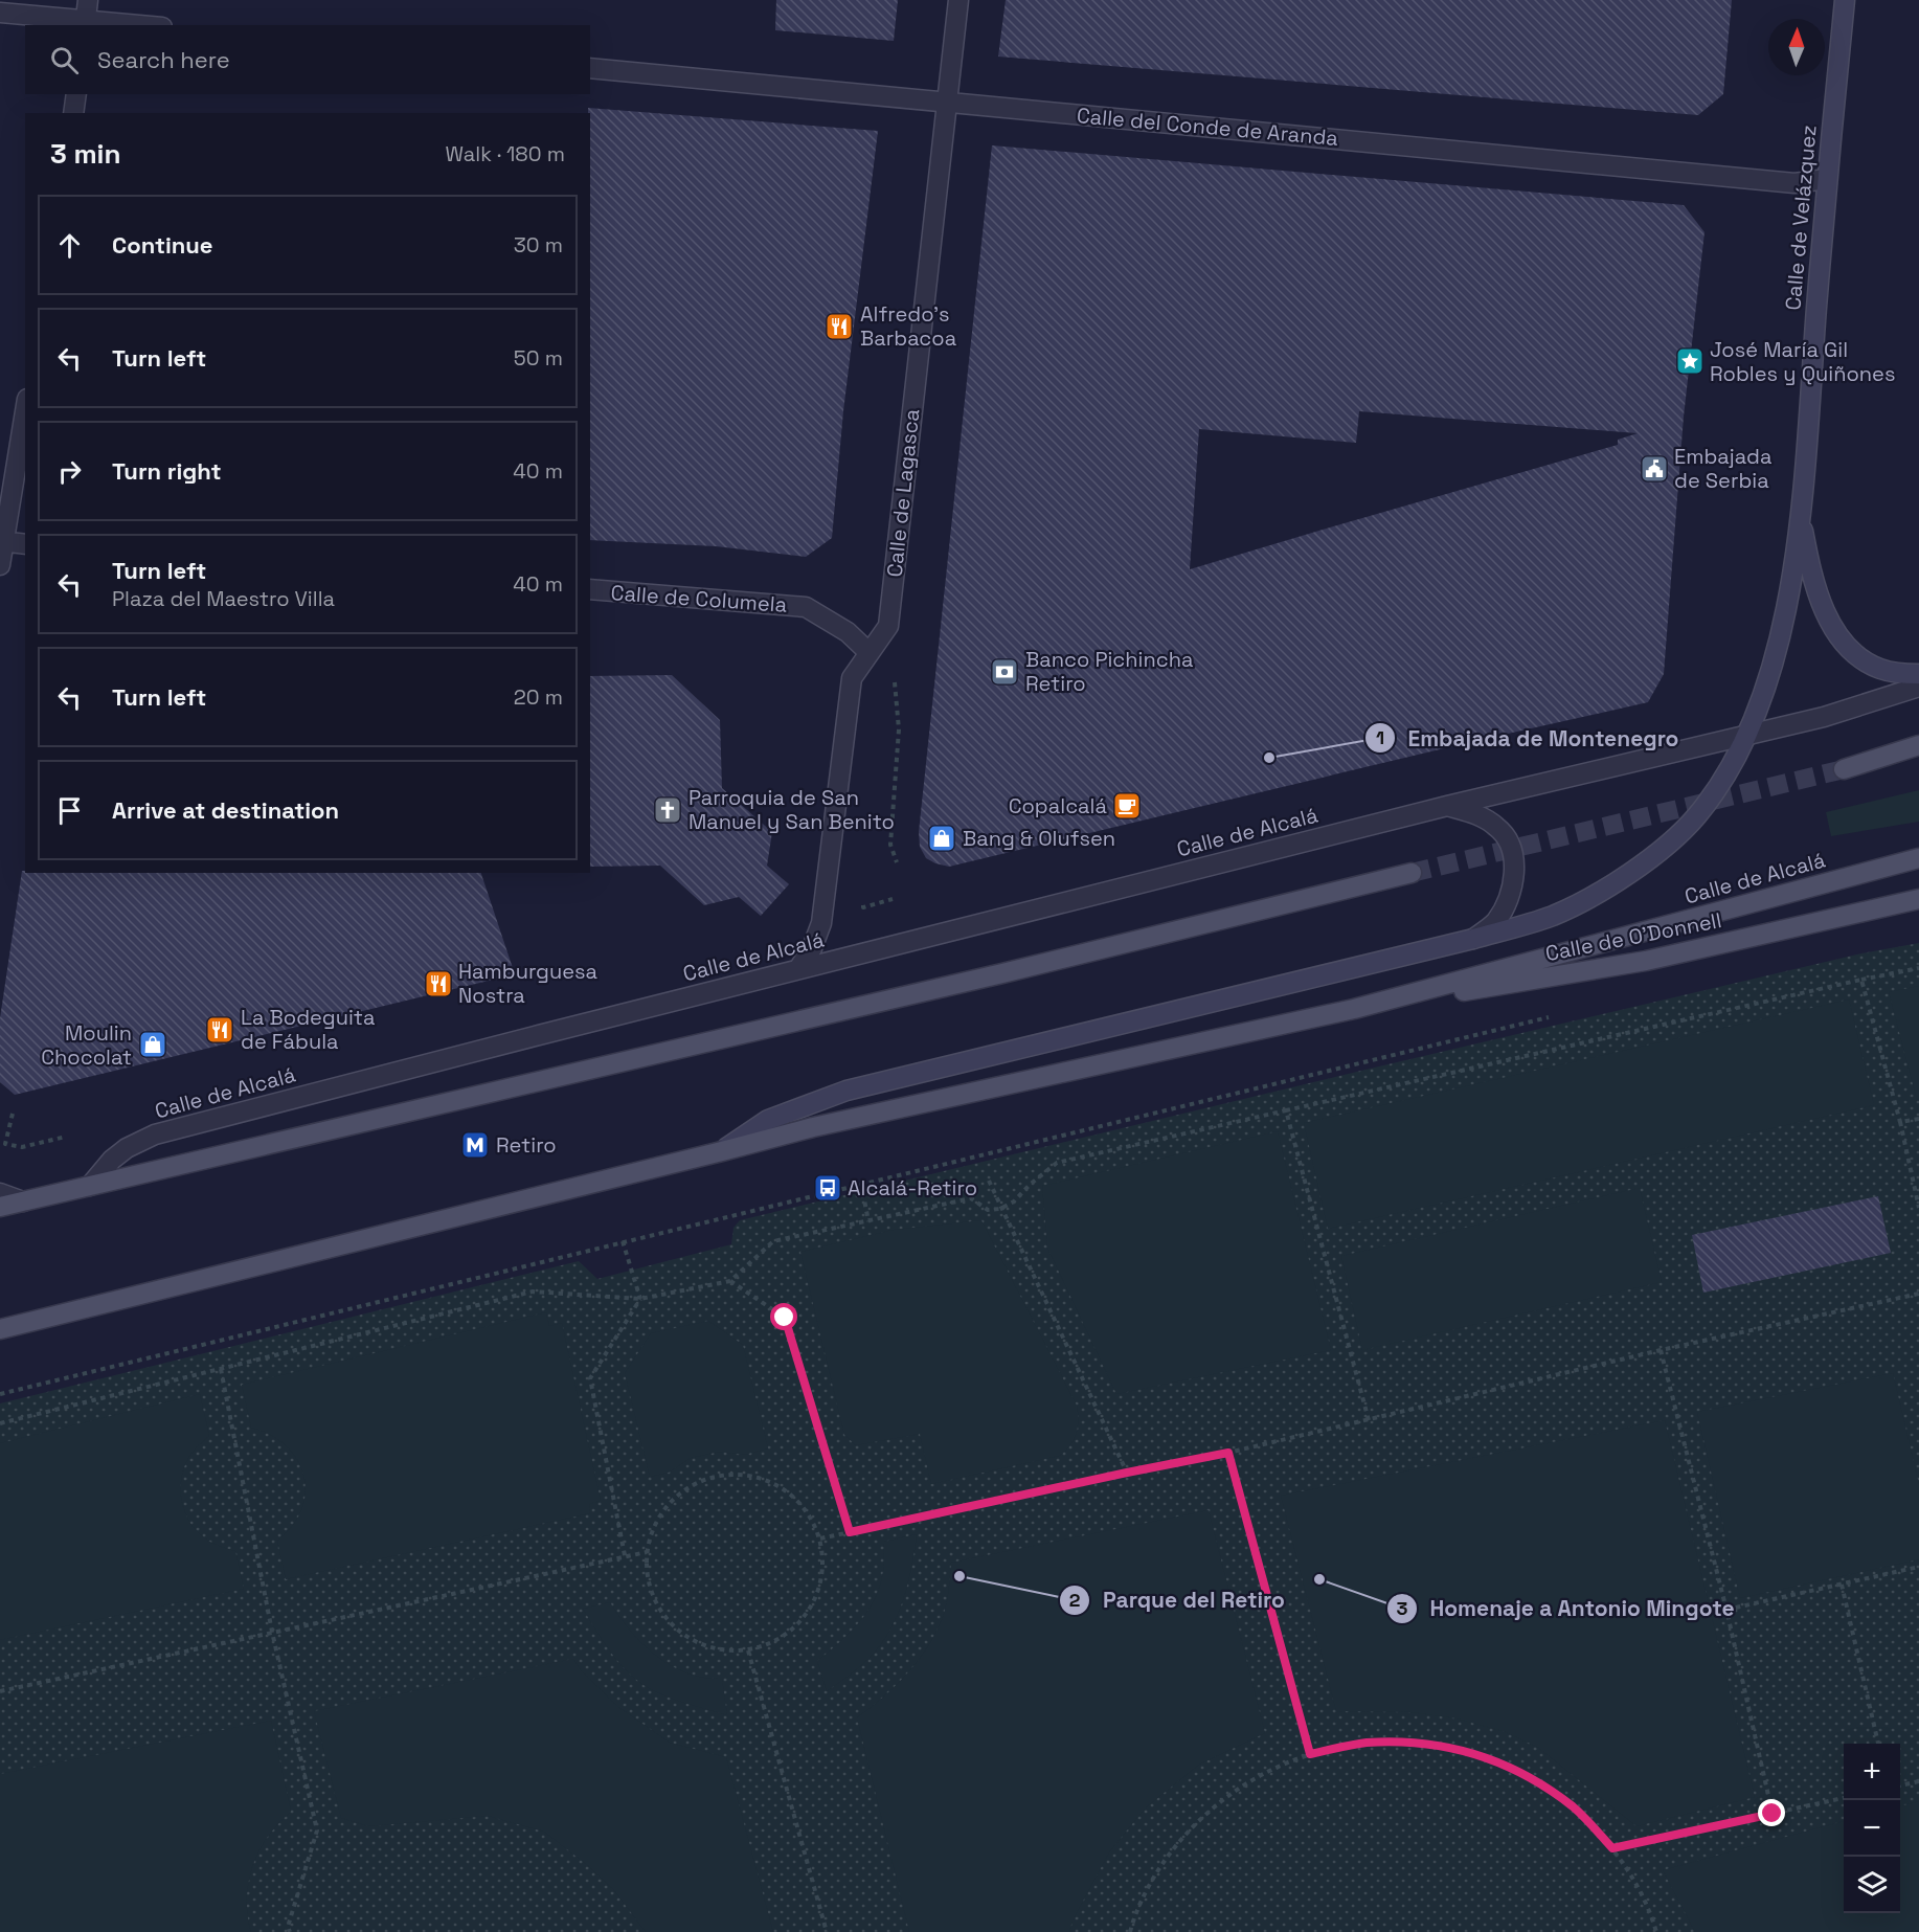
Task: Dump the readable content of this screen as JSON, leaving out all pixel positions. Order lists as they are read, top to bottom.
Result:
{
  "streets": {
    "main road": ["Calle de Velázquez", "Calle de Alcalá", "Calle de O'Donnell"],
    "street": ["Calle del Conde de Aranda", "Calle de Lagasca", "Calle de Columela"]
  },
  "crossings": [
    ["Calle del Conde de Aranda", "Calle de Velázquez"],
    ["Calle del Conde de Aranda", "Calle de Lagasca"],
    ["Calle de Velázquez", "Calle de Alcalá"],
    ["Calle de Lagasca", "Calle de Columela"],
    ["Calle de Lagasca", "Calle de Alcalá"],
    ["Calle de Alcalá", "Calle de O'Donnell"]
  ],
  "places": {
    "restaurant": ["Alfredo's Barbacoa", "Hamburguesa Nostra", "La Bodeguita de Fábula"],
    "place": ["José María Gil Robles y Quiñones"],
    "public building": ["Embajada de Serbia"],
    "bank": ["Banco Pichincha Retiro"],
    "other": ["Embajada de Montenegro", "Parque del Retiro", "Homenaje a Antonio Mingote"],
    "cafe": ["Copalcalá"],
    "church": ["Parroquia de San Manuel y San Benito"],
    "shop": ["Bang & Olufsen", "Moulin Chocolat"],
    "metro station": ["Retiro"],
    "bus stop": ["Alcalá-Retiro"]
  },
  "north": "top",
  "page": {
    "search": "Search here",
    "heading": ["3 min", "Walk · 180 m"],
    "list": [
      ["Continue", "30 m"],
      ["Turn left", "50 m"],
      ["Turn right", "40 m"],
      ["Turn left", "Plaza del Maestro Villa", "40 m"],
      ["Turn left", "20 m"],
      "Arrive at destination"
    ],
    "map_buttons": ["+", "−"]
  }
}
